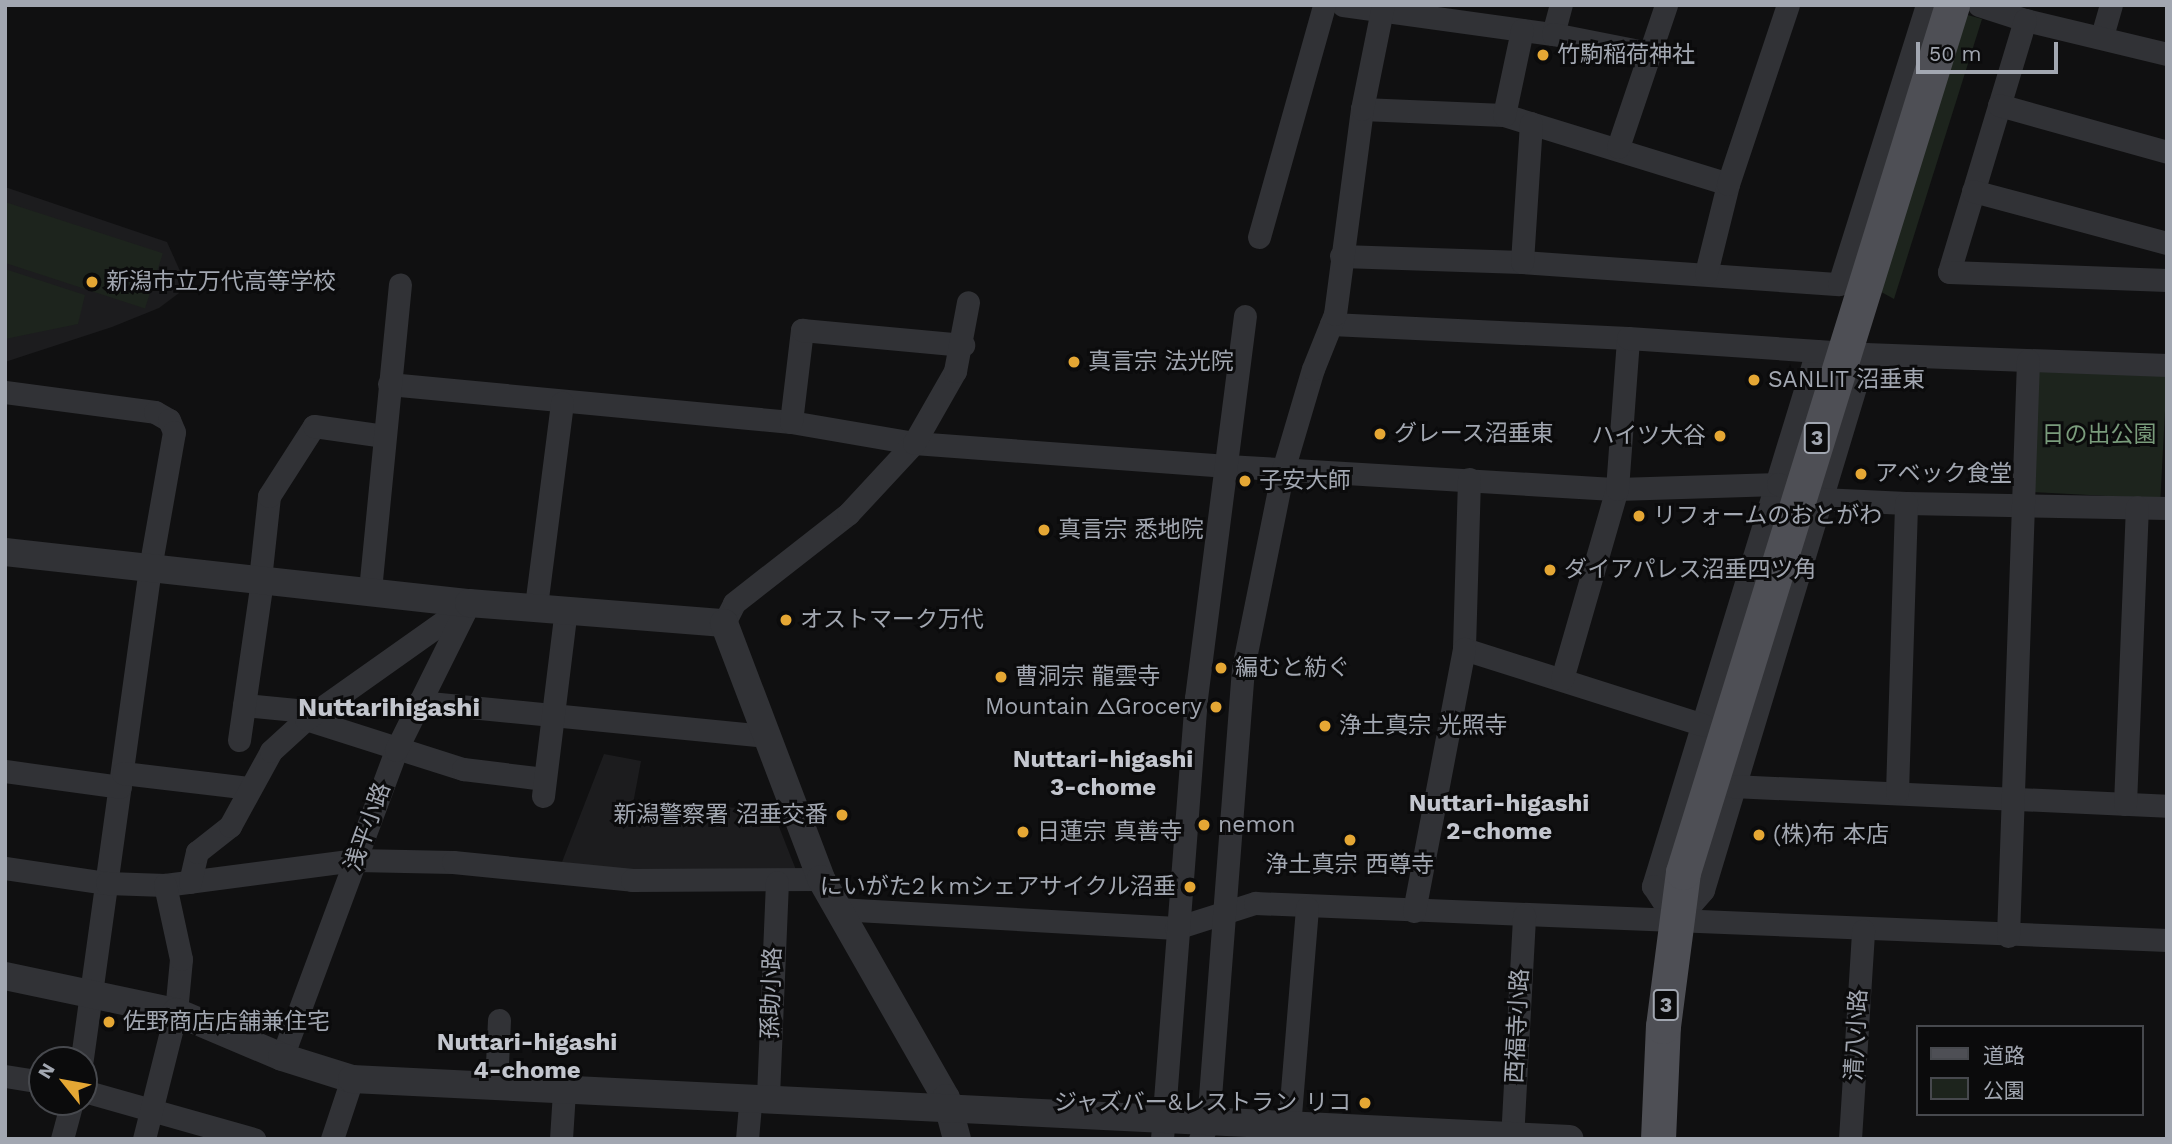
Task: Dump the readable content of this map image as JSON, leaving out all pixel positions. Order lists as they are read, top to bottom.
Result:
{
  "streets": {
    "main road": ["3"],
    "street": [
      "浅平小路",
      "孫助小路",
      "西福寺小路",
      "清八小路"
    ]
  },
  "districts": [
    "Nuttarihigashi",
    "Nuttari-higashi 3-chome",
    "Nuttari-higashi 2-chome",
    "Nuttari-higashi 4-chome"
  ],
  "parks": ["日の出公園"],
  "places": [
    "竹駒稲荷神社",
    "新潟市立万代高等学校",
    "真言宗 法光院",
    "SANLIT 沼垂東",
    "グレース沼垂東",
    "ハイツ大谷",
    "アベック食堂",
    "子安大師",
    "リフォームのおとがわ",
    "真言宗 悉地院",
    "ダイアパレス沼垂四ツ角",
    "オストマーク万代",
    "編むと紡ぐ",
    "曹洞宗 龍雲寺",
    "Mountain △Grocery",
    "浄土真宗 光照寺",
    "新潟警察署 沼垂交番",
    "nemon",
    "日蓮宗 真善寺",
    "(株)布 本店",
    "浄土真宗 西尊寺",
    "にいがた2ｋmシェアサイクル沼垂",
    "佐野商店店舗兼住宅",
    "ジャズバー&レストラン リコ"
  ],
  "legend": ["道路", "公園"],
  "scale_bar": "50 m",
  "north": "top left"
}
